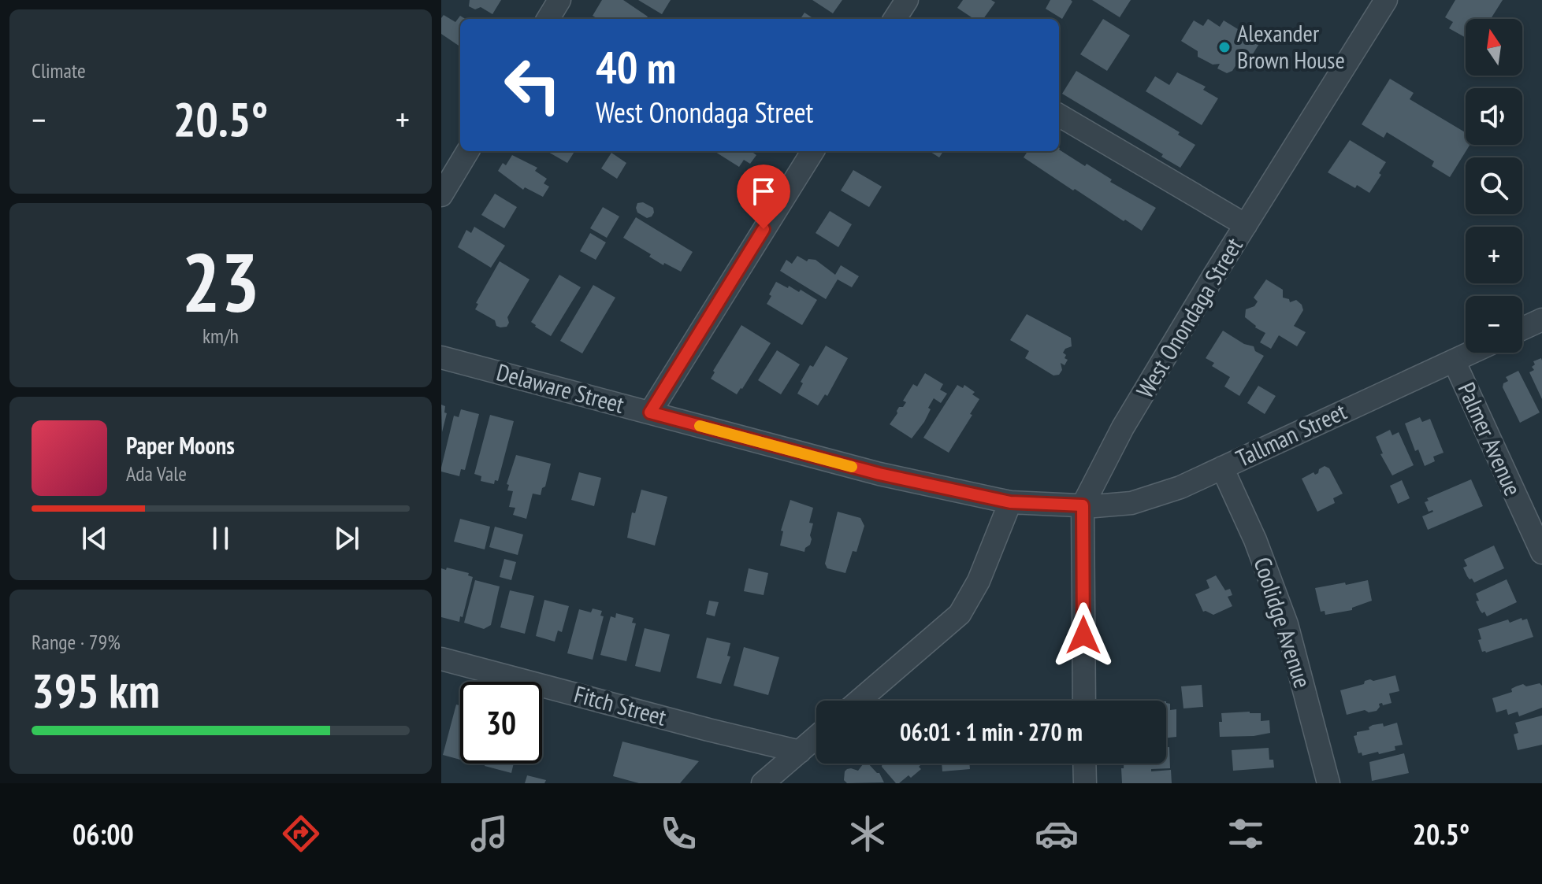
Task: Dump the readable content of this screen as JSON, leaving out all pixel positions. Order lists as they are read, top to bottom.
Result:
{
  "streets": {
    "street": [
      "West Onondaga Street",
      "Delaware Street",
      "Tallman Street",
      "Palmer Avenue",
      "Coolidge Avenue",
      "Fitch Street"
    ]
  },
  "crossings": [
    ["West Onondaga Street", "Tallman Street"],
    ["Tallman Street", "Palmer Avenue"],
    ["Tallman Street", "Coolidge Avenue"]
  ],
  "places": ["Alexander Brown House"],
  "north": "top",
  "page": {
    "tile": [
      "Climate",
      ["23", "km/h"],
      ["Range · 79%", "395 km"]
    ],
    "map_buttons": ["+", "−"],
    "turn": ["40 m", "West Onondaga Street"],
    "heat": ["−", "20.5°", "+"],
    "song": ["Paper Moons", "Ada Vale"],
    "limit": "30",
    "trip": "06:01 · 1 min · 270 m",
    "tabs": ["06:00", "20.5°"]
  }
}
